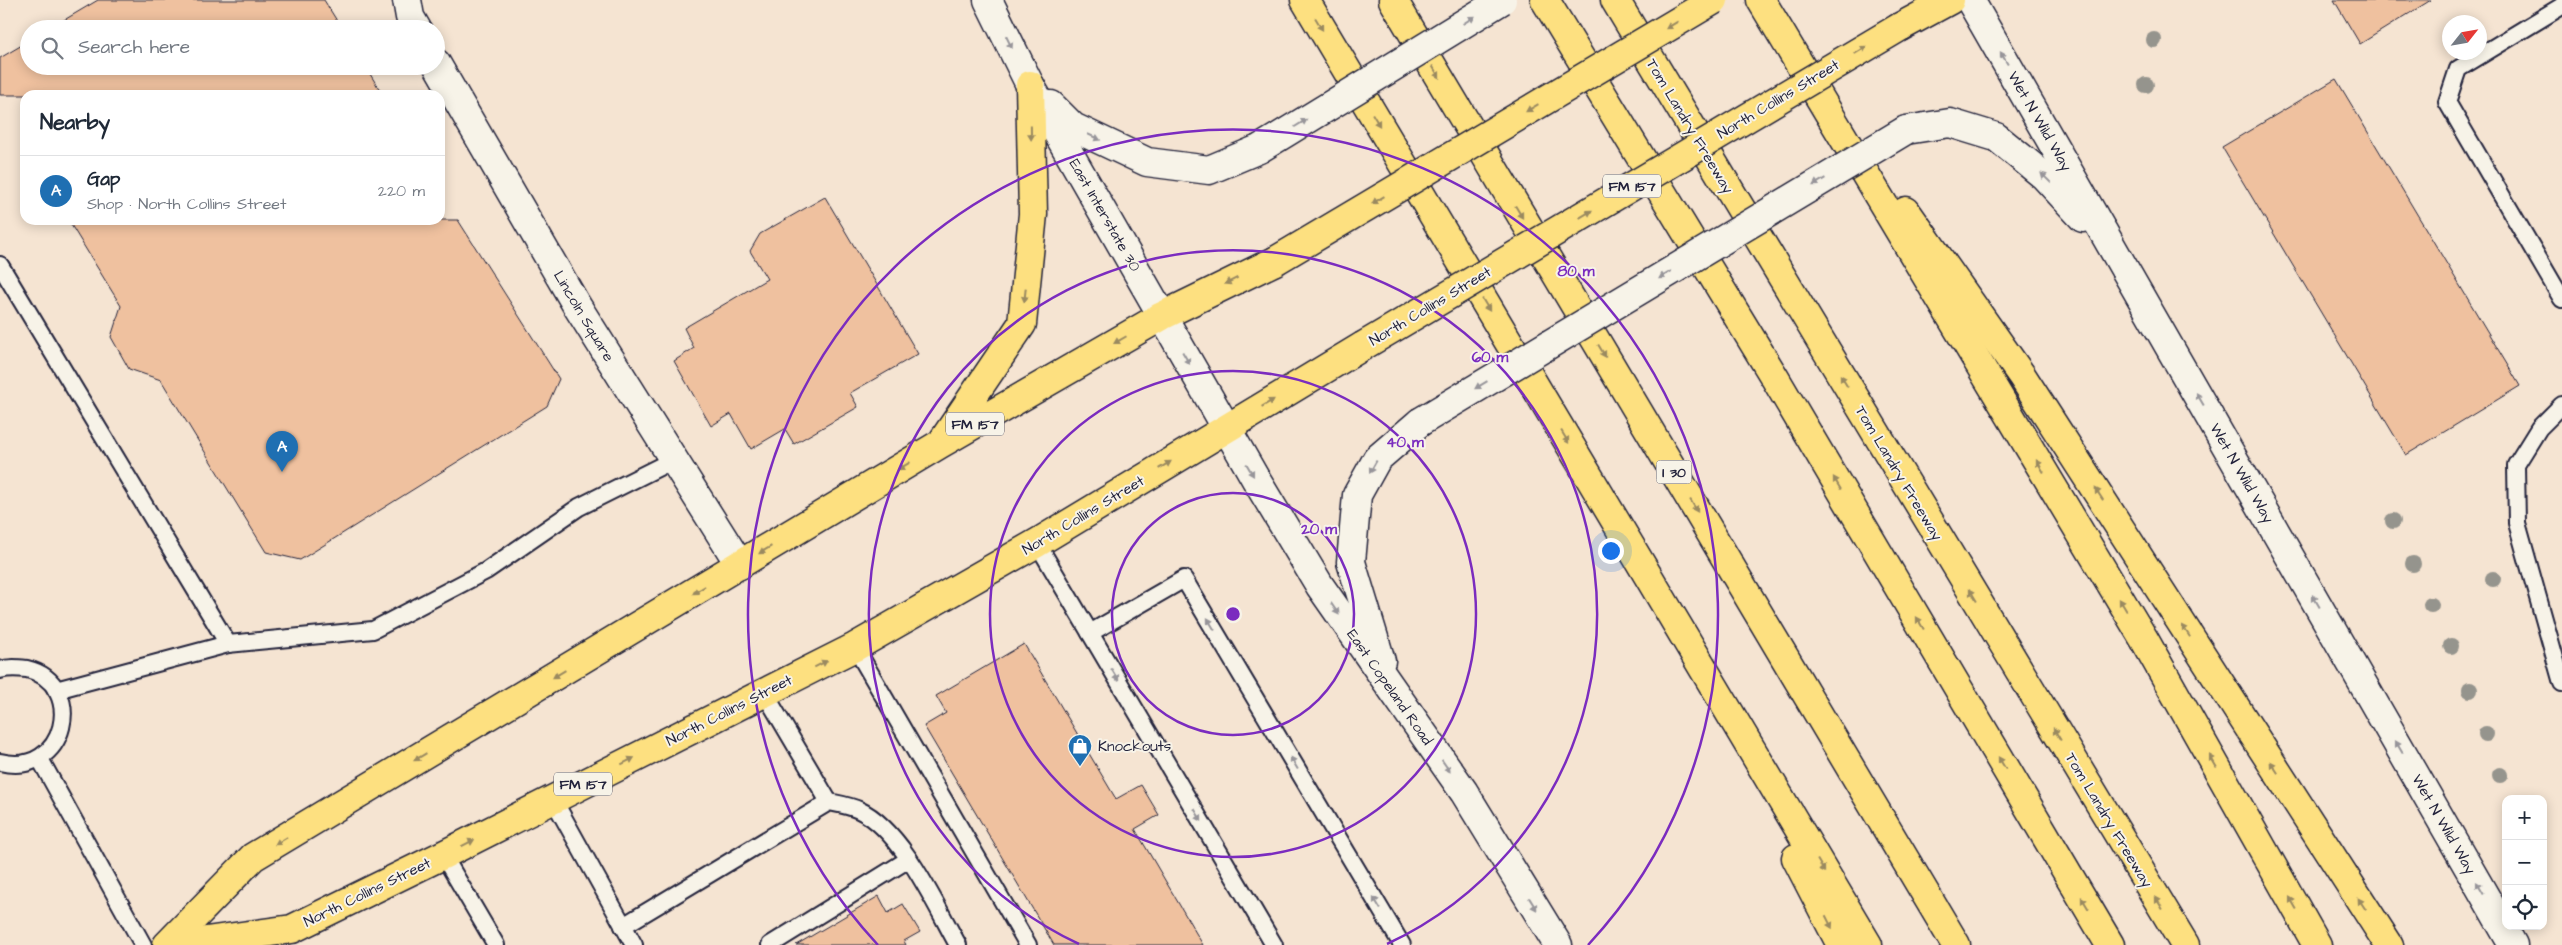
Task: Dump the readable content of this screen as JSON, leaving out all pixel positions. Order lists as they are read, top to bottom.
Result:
{
  "streets": {
    "main road": [
      "North Collins Street",
      "Wet N Wild Way",
      "Tom Landry Freeway",
      "FM 157",
      "East Interstate 30",
      "Lincoln Square",
      "I 30",
      "East Copeland Road"
    ]
  },
  "crossings": [
    ["North Collins Street", "East Interstate 30"],
    ["North Collins Street", "East Copeland Road"],
    ["FM 157", "East Interstate 30"],
    ["FM 157", "Lincoln Square"],
    ["East Interstate 30", "East Copeland Road"]
  ],
  "one_way": ["East Interstate 30", "East Copeland Road"],
  "places": {
    "shop": ["Knockouts"]
  },
  "north": "top right",
  "page": {
    "search": "Search here",
    "heading": "Nearby",
    "list": [
      {
        "mark": "A",
        "name": "Gap",
        "note": "Shop · North Collins Street",
        "value": "220 m"
      }
    ],
    "pins": "A",
    "map_buttons": ["+", "−"]
  },
  "rings": [
    "80 m",
    "60 m",
    "40 m",
    "20 m"
  ]
}
